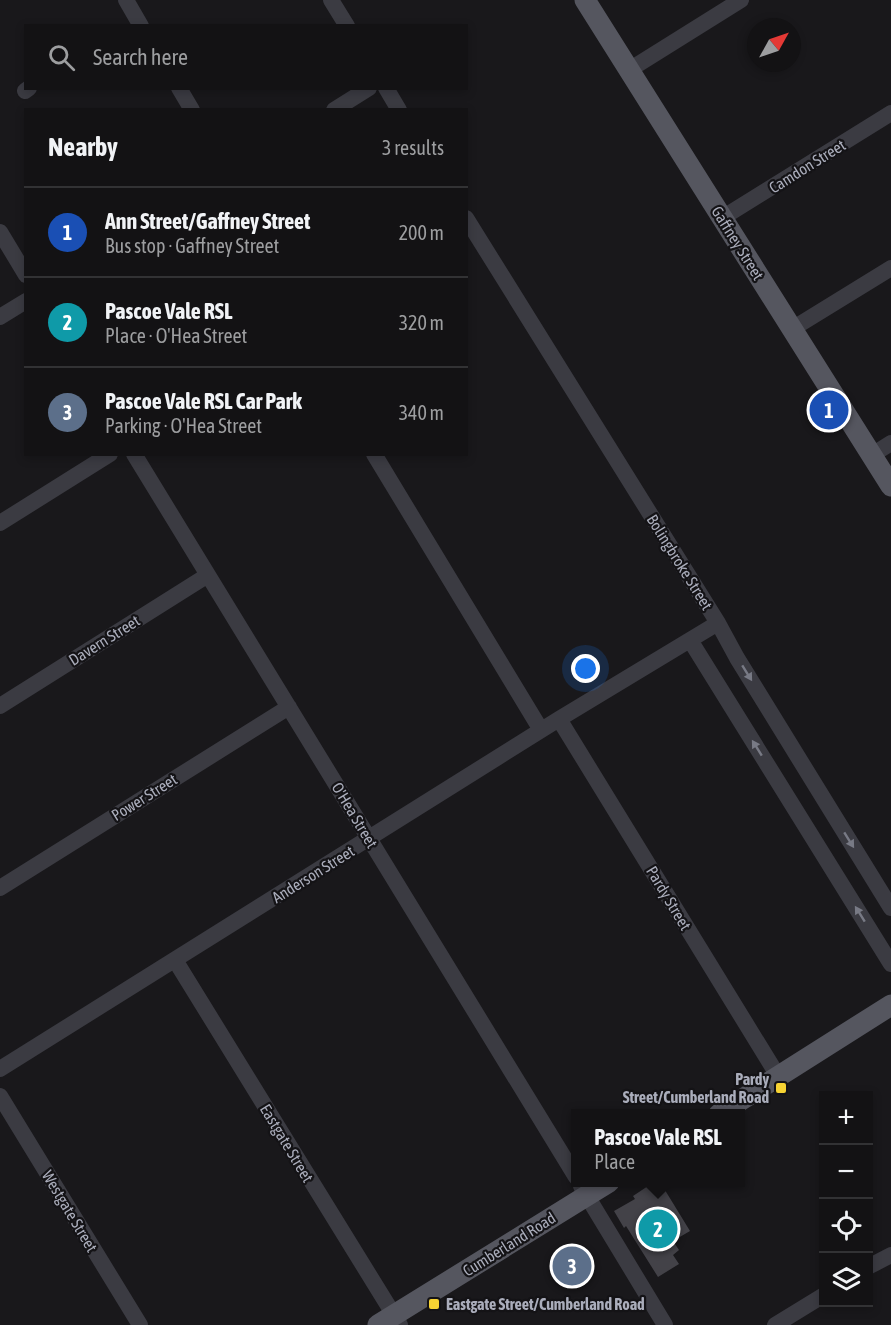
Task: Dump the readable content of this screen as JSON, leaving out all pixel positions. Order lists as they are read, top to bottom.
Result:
{
  "streets": {
    "main road": ["Gaffney Street", "Cumberland Road"],
    "street": [
      "Camdon Street",
      "Bolingbroke Street",
      "Davern Street",
      "Power Street",
      "O'Hea Street",
      "Anderson Street",
      "Pardy Street",
      "Eastgate Street",
      "Westgate Street"
    ]
  },
  "crossings": [
    ["Camdon Street", "Gaffney Street"],
    ["Bolingbroke Street", "Anderson Street"],
    ["Davern Street", "O'Hea Street"],
    ["Power Street", "O'Hea Street"],
    ["O'Hea Street", "Anderson Street"],
    ["Anderson Street", "Pardy Street"],
    ["Anderson Street", "Eastgate Street"],
    ["Eastgate Street", "Cumberland Road"]
  ],
  "places": {
    "transit": ["Pardy Street/Cumberland Road", "Eastgate Street/Cumberland Road"]
  },
  "north": "top right",
  "page": {
    "search": "Search here",
    "heading": ["Nearby", "3 results"],
    "list": [
      {
        "mark": "1",
        "name": "Ann Street/Gaffney Street",
        "note": "Bus stop · Gaffney Street",
        "value": "200 m"
      },
      {
        "mark": "2",
        "name": "Pascoe Vale RSL",
        "note": "Place · O'Hea Street",
        "value": "320 m"
      },
      {
        "mark": "3",
        "name": "Pascoe Vale RSL Car Park",
        "note": "Parking · O'Hea Street",
        "value": "340 m"
      }
    ],
    "pins": ["1", "2", "3"],
    "map_buttons": ["+", "−"],
    "popup": ["Pascoe Vale RSL", "Place"]
  }
}
